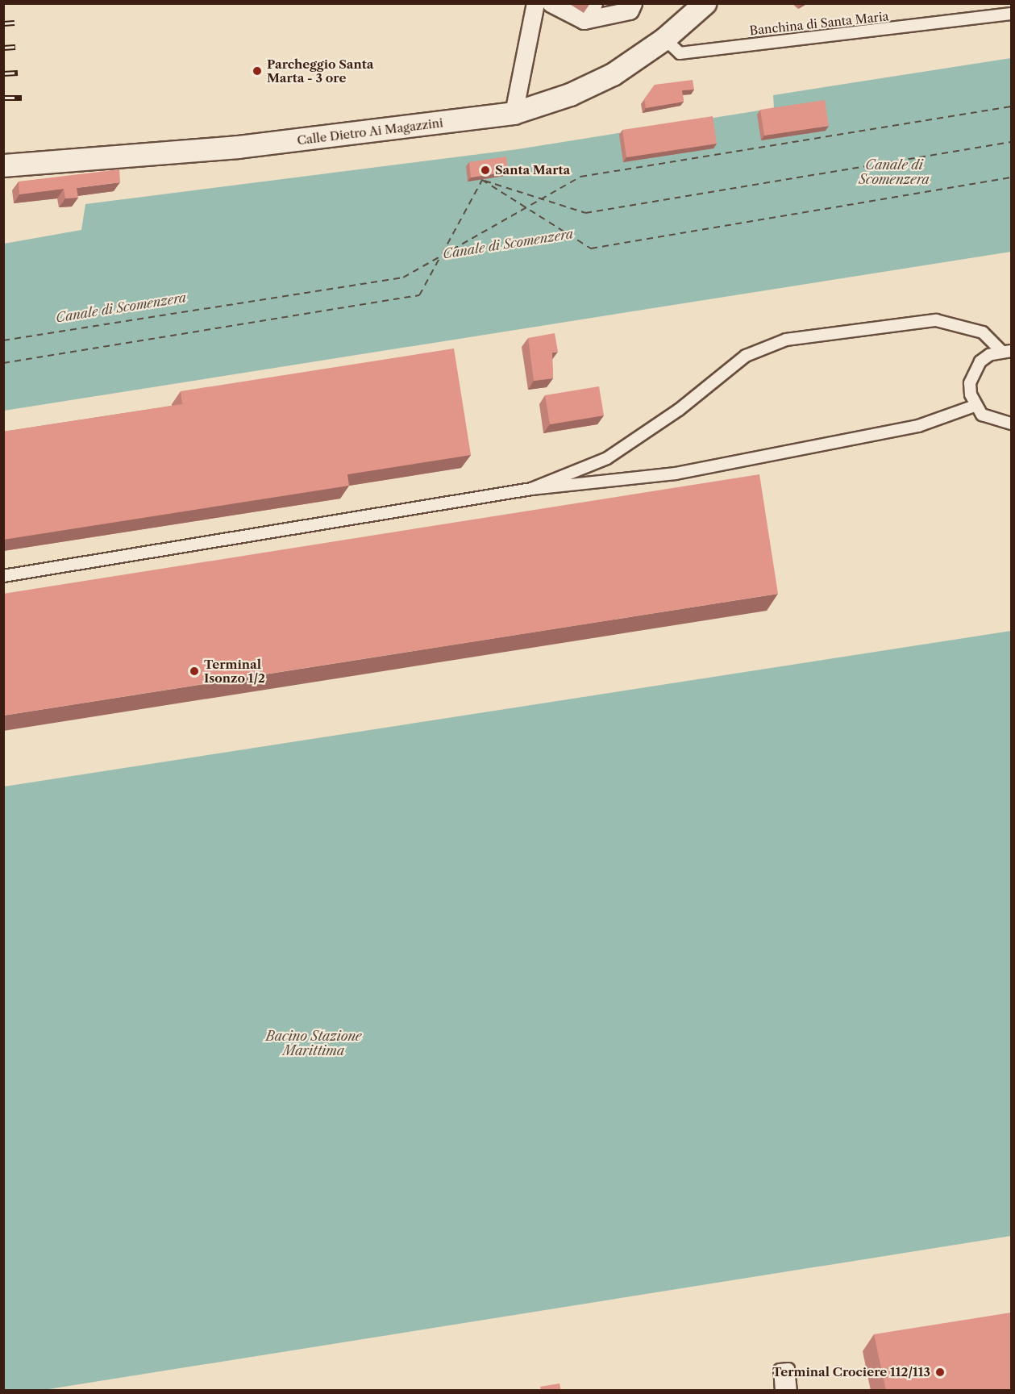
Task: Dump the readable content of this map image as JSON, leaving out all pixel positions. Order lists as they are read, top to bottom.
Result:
{
  "streets": {
    "street": ["Calle Dietro Ai Magazzini"],
    "lane": ["Banchina di Santa Maria"]
  },
  "crossings": [
    ["Banchina di Santa Maria", "Calle Dietro Ai Magazzini"]
  ],
  "water": ["Canale di Scomenzera", "Bacino Stazione Marittima"],
  "places": [
    "Parcheggio Santa Marta - 3 ore",
    "Santa Marta",
    "Terminal Isonzo 1/2",
    "Terminal Crociere 112/113"
  ]
}
